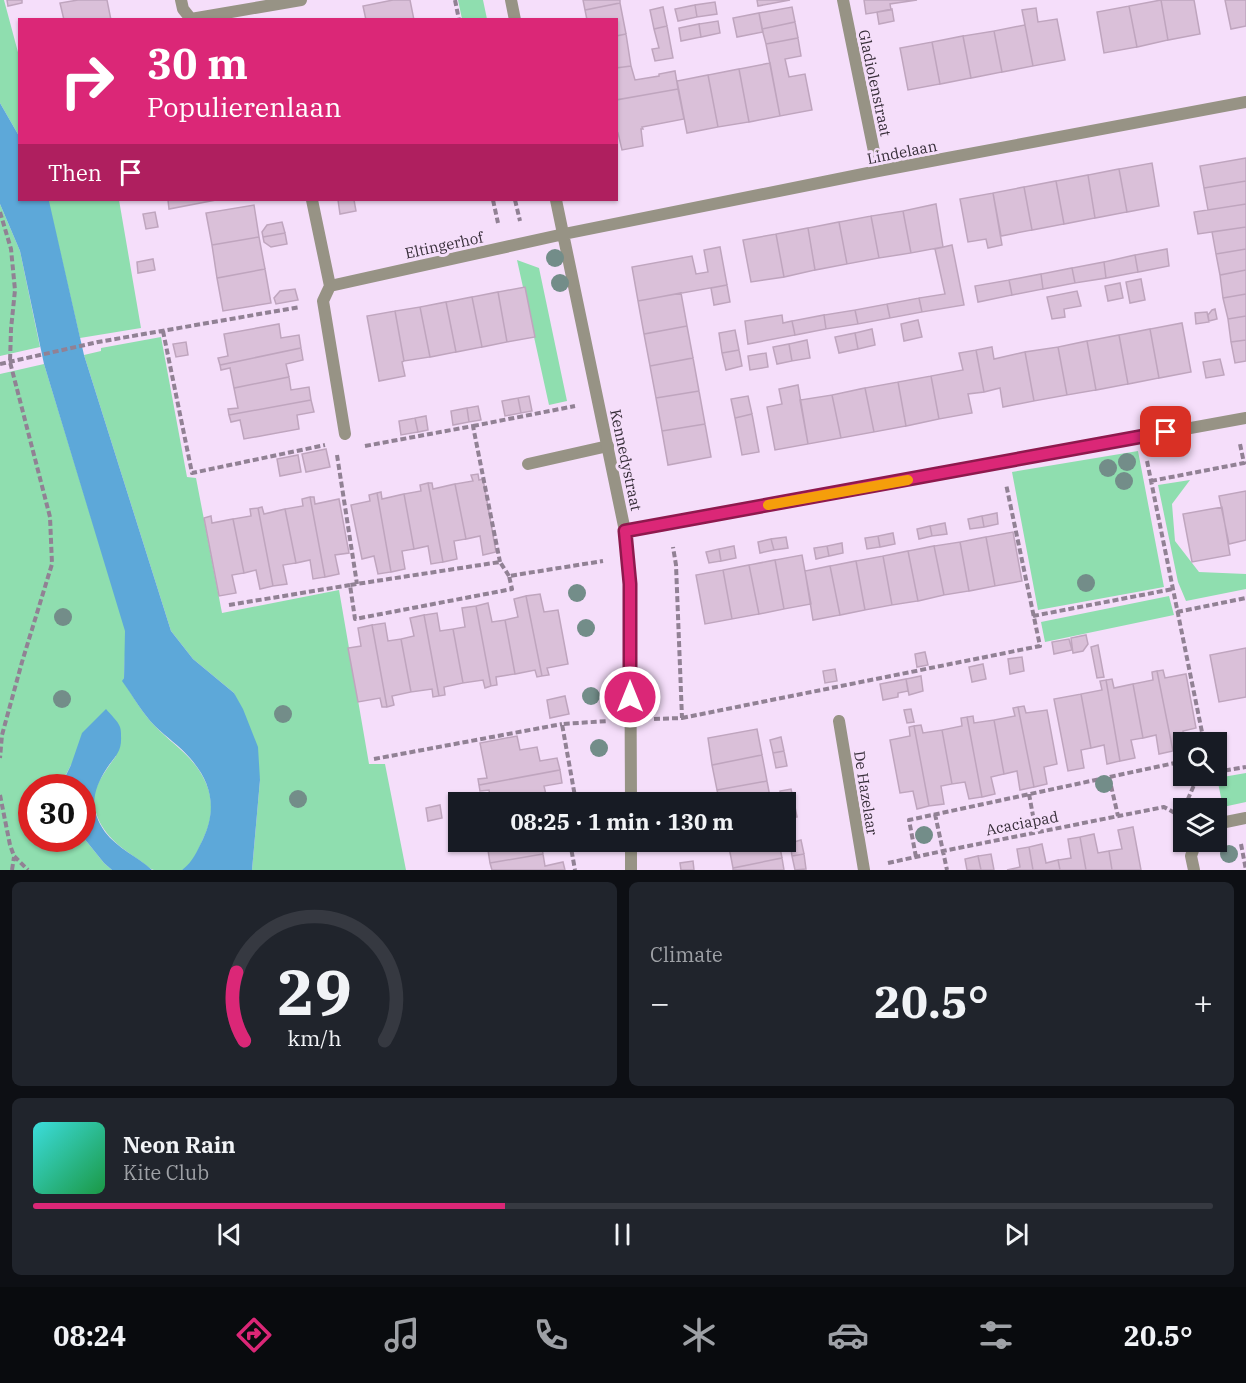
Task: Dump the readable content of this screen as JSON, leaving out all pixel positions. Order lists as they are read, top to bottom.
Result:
{
  "streets": {
    "street": [
      "Gladiolenstraat",
      "Lindelaan",
      "Eltingerhof",
      "Kennedystraat",
      "De Hazelaar"
    ],
    "path": ["Acaciapad"]
  },
  "crossings": [
    ["Gladiolenstraat", "Lindelaan"],
    ["Lindelaan", "Eltingerhof"],
    ["Lindelaan", "Kennedystraat"],
    ["Eltingerhof", "Kennedystraat"],
    ["De Hazelaar", "Acaciapad"]
  ],
  "page": {
    "turn": ["30 m", "Populierenlaan"],
    "then": "Then",
    "limit": "30",
    "trip": "08:25 · 1 min · 130 m",
    "tile": "Climate",
    "heat": ["−", "20.5°", "+"],
    "song": ["Neon Rain", "Kite Club"],
    "tabs": ["08:24", "20.5°"],
    "gauge": ["29", "km/h"]
  }
}
